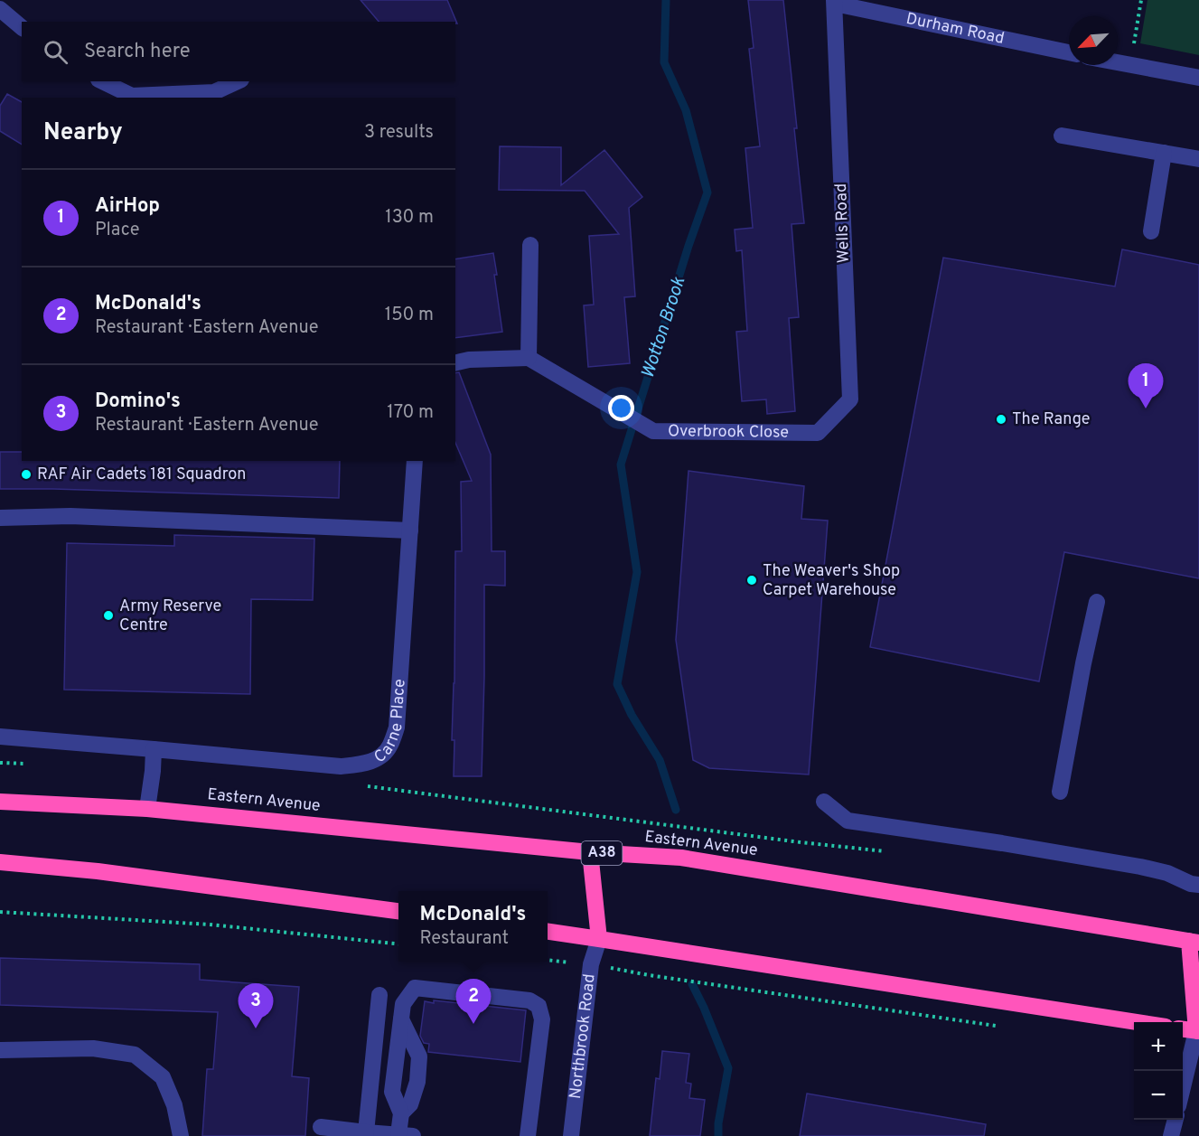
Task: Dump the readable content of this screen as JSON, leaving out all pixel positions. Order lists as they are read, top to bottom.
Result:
{
  "streets": {
    "highway": ["Eastern Avenue", "A38"],
    "street": [
      "Durham Road",
      "Wells Road",
      "Overbrook Close",
      "Carne Place",
      "Northbrook Road"
    ]
  },
  "crossings": [
    ["Durham Road", "Wells Road"],
    ["Wells Road", "Overbrook Close"]
  ],
  "water": ["Wotton Brook"],
  "places": [
    "The Range",
    "RAF Air Cadets 181 Squadron",
    "The Weaver's Shop Carpet Warehouse",
    "Army Reserve Centre"
  ],
  "north": "bottom left",
  "page": {
    "search": "Search here",
    "heading": ["Nearby", "3 results"],
    "list": [
      {
        "mark": "1",
        "name": "AirHop",
        "note": "Place",
        "value": "130 m"
      },
      {
        "mark": "2",
        "name": "McDonald's",
        "note": "Restaurant · Eastern Avenue",
        "value": "150 m"
      },
      {
        "mark": "3",
        "name": "Domino's",
        "note": "Restaurant · Eastern Avenue",
        "value": "170 m"
      }
    ],
    "pins": ["1", "2", "3"],
    "popup": ["McDonald's", "Restaurant"],
    "map_buttons": ["+", "−"]
  }
}
